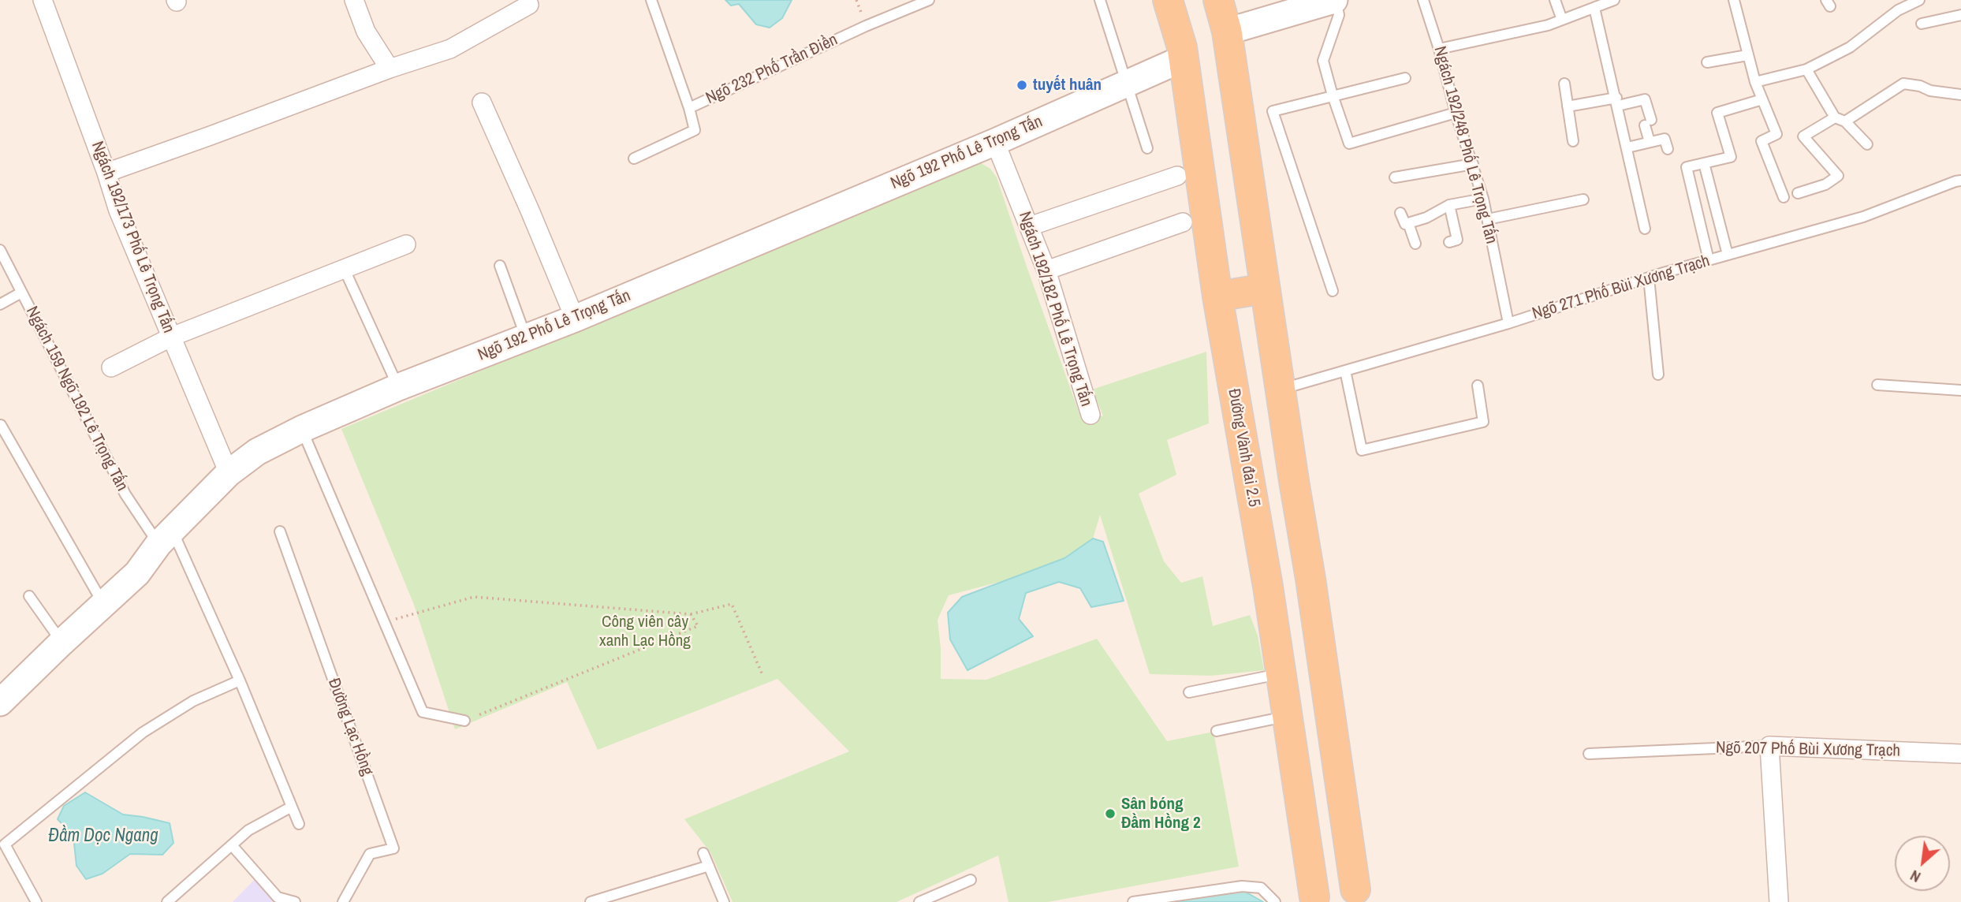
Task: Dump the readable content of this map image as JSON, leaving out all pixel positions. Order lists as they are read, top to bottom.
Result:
{
  "streets": {
    "main road": ["Đường Vành đai 2.5"],
    "street": [
      "Ngõ 192 Phố Lê Trọng Tấn",
      "Ngách 192/173 Phố Lê Trọng Tấn",
      "Ngách 192/182 Phố Lê Trọng Tấn",
      "Ngõ 207 Phố Bùi Xương Trạch"
    ],
    "lane": [
      "Ngõ 232 Phố Trần Điền",
      "Ngách 192/248 Phố Lê Trọng Tấn",
      "Ngõ 271 Phố Bùi Xương Trạch",
      "Ngách 159 Ngõ 192 Lê Trọng Tấn",
      "Đường Lạc Hồng"
    ]
  },
  "crossings": [
    ["Ngách 192/248 Phố Lê Trọng Tấn", "Ngõ 271 Phố Bùi Xương Trạch"],
    ["Ngõ 192 Phố Lê Trọng Tấn", "Ngách 192/173 Phố Lê Trọng Tấn"],
    ["Ngõ 192 Phố Lê Trọng Tấn", "Ngách 192/182 Phố Lê Trọng Tấn"],
    ["Ngõ 192 Phố Lê Trọng Tấn", "Ngách 159 Ngõ 192 Lê Trọng Tấn"],
    ["Ngõ 192 Phố Lê Trọng Tấn", "Đường Vành đai 2.5"]
  ],
  "water": ["Đầm Dọc Ngang"],
  "parks": ["Công viên cây xanh Lạc Hồng"],
  "places": ["tuyết huân", "Sân bóng Đầm Hồng 2"],
  "north": "bottom left"
}
